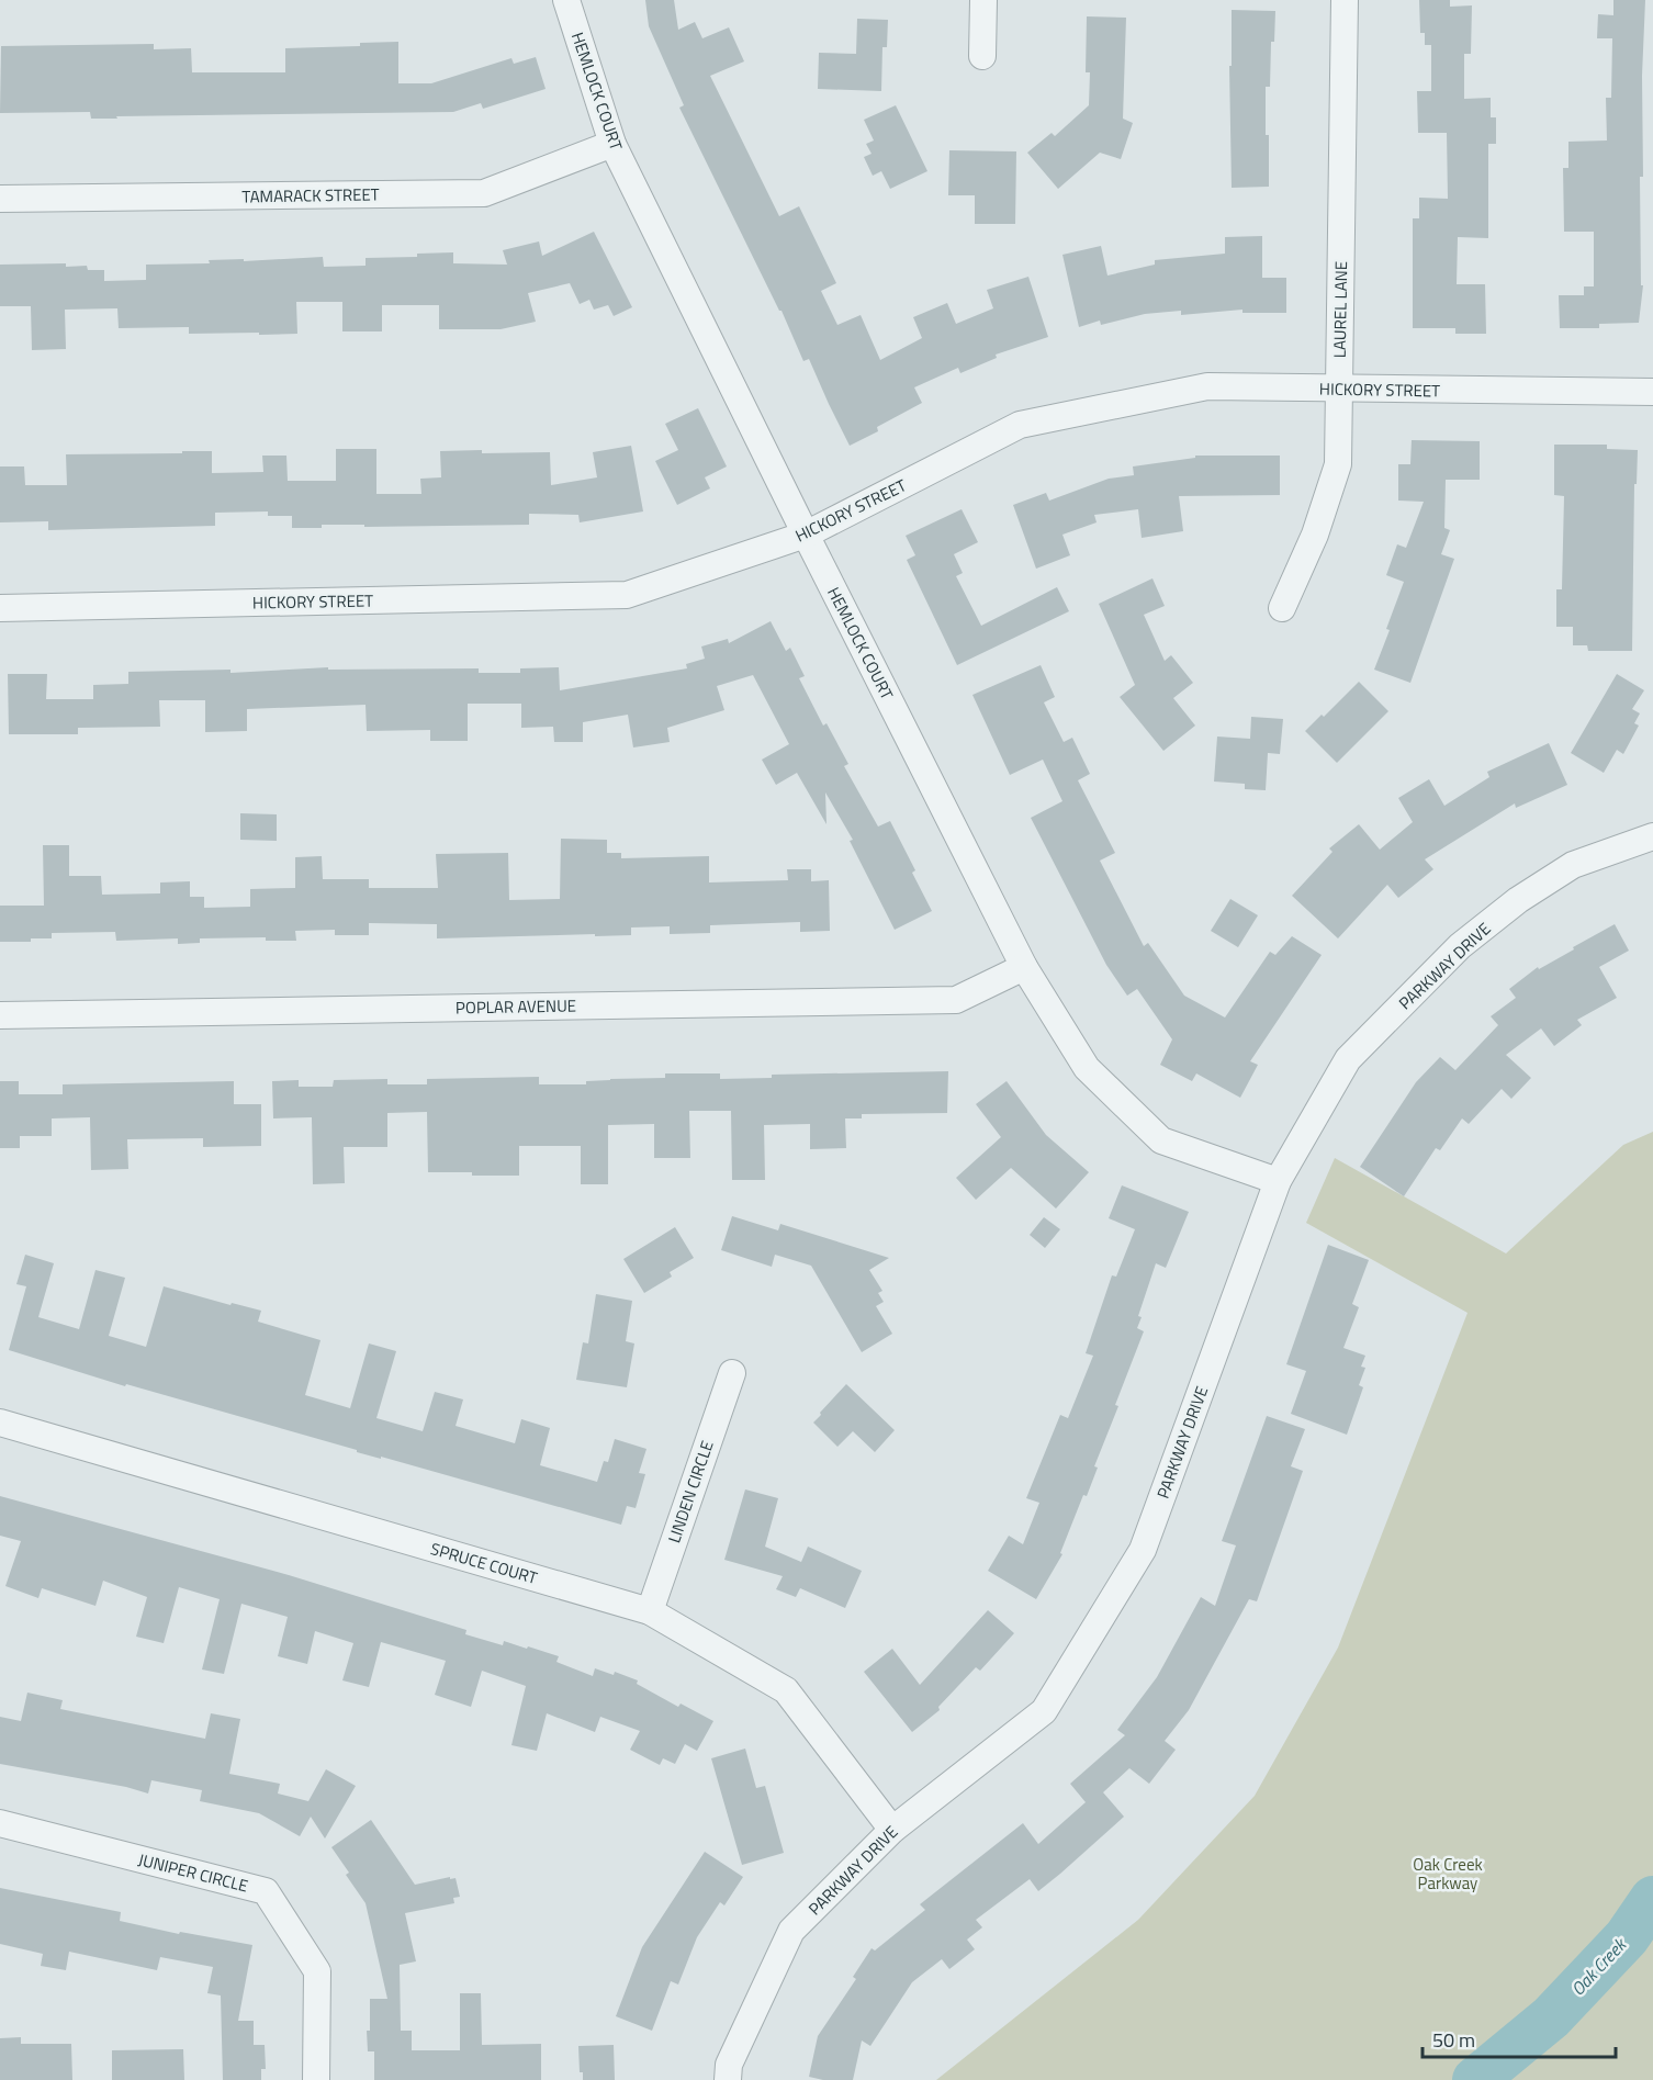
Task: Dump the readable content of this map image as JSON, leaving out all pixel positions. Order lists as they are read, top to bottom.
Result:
{
  "streets": {
    "street": [
      "HEMLOCK COURT",
      "TAMARACK STREET",
      "LAUREL LANE",
      "HICKORY STREET",
      "PARKWAY DRIVE",
      "POPLAR AVENUE",
      "LINDEN CIRCLE",
      "SPRUCE COURT",
      "JUNIPER CIRCLE"
    ]
  },
  "crossings": [
    ["HEMLOCK COURT", "TAMARACK STREET"],
    ["HEMLOCK COURT", "HICKORY STREET"],
    ["HEMLOCK COURT", "PARKWAY DRIVE"],
    ["HEMLOCK COURT", "POPLAR AVENUE"],
    ["LAUREL LANE", "HICKORY STREET"],
    ["PARKWAY DRIVE", "SPRUCE COURT"],
    ["LINDEN CIRCLE", "SPRUCE COURT"]
  ],
  "water": ["Oak Creek"],
  "parks": ["Oak Creek Parkway"],
  "scale_bar": "50 m"
}
